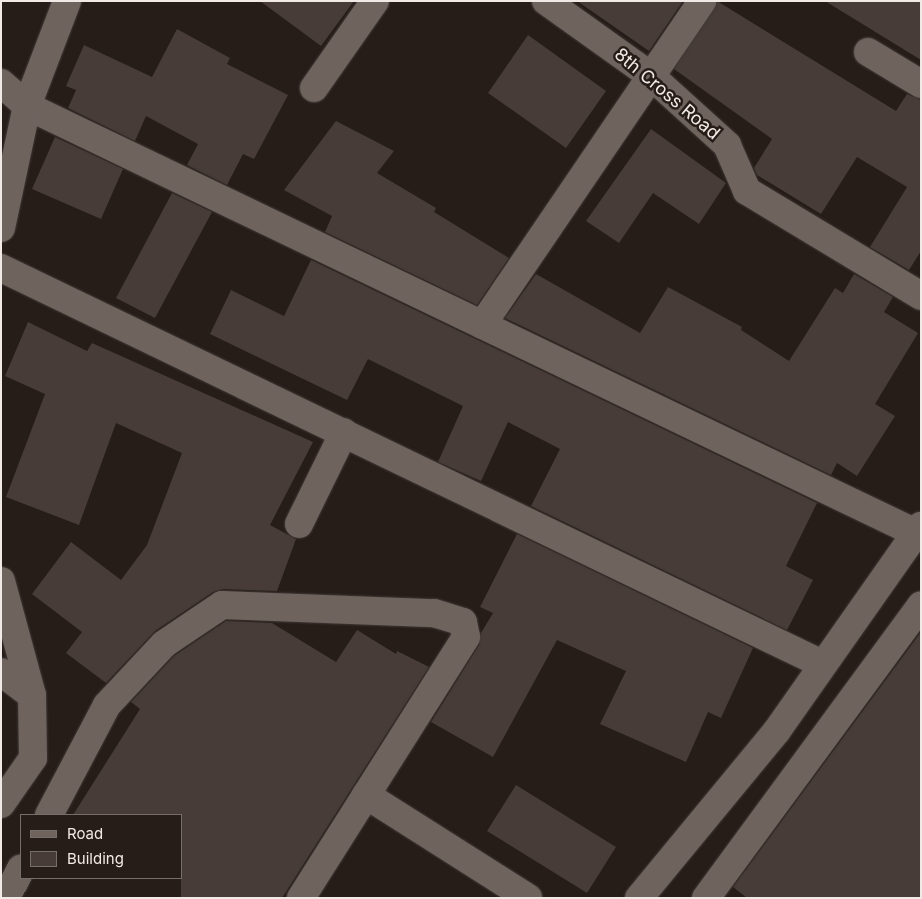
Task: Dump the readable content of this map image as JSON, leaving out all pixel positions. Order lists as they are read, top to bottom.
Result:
{
  "streets": {
    "street": ["8th Cross Road"]
  },
  "legend": ["Road", "Building"]
}
